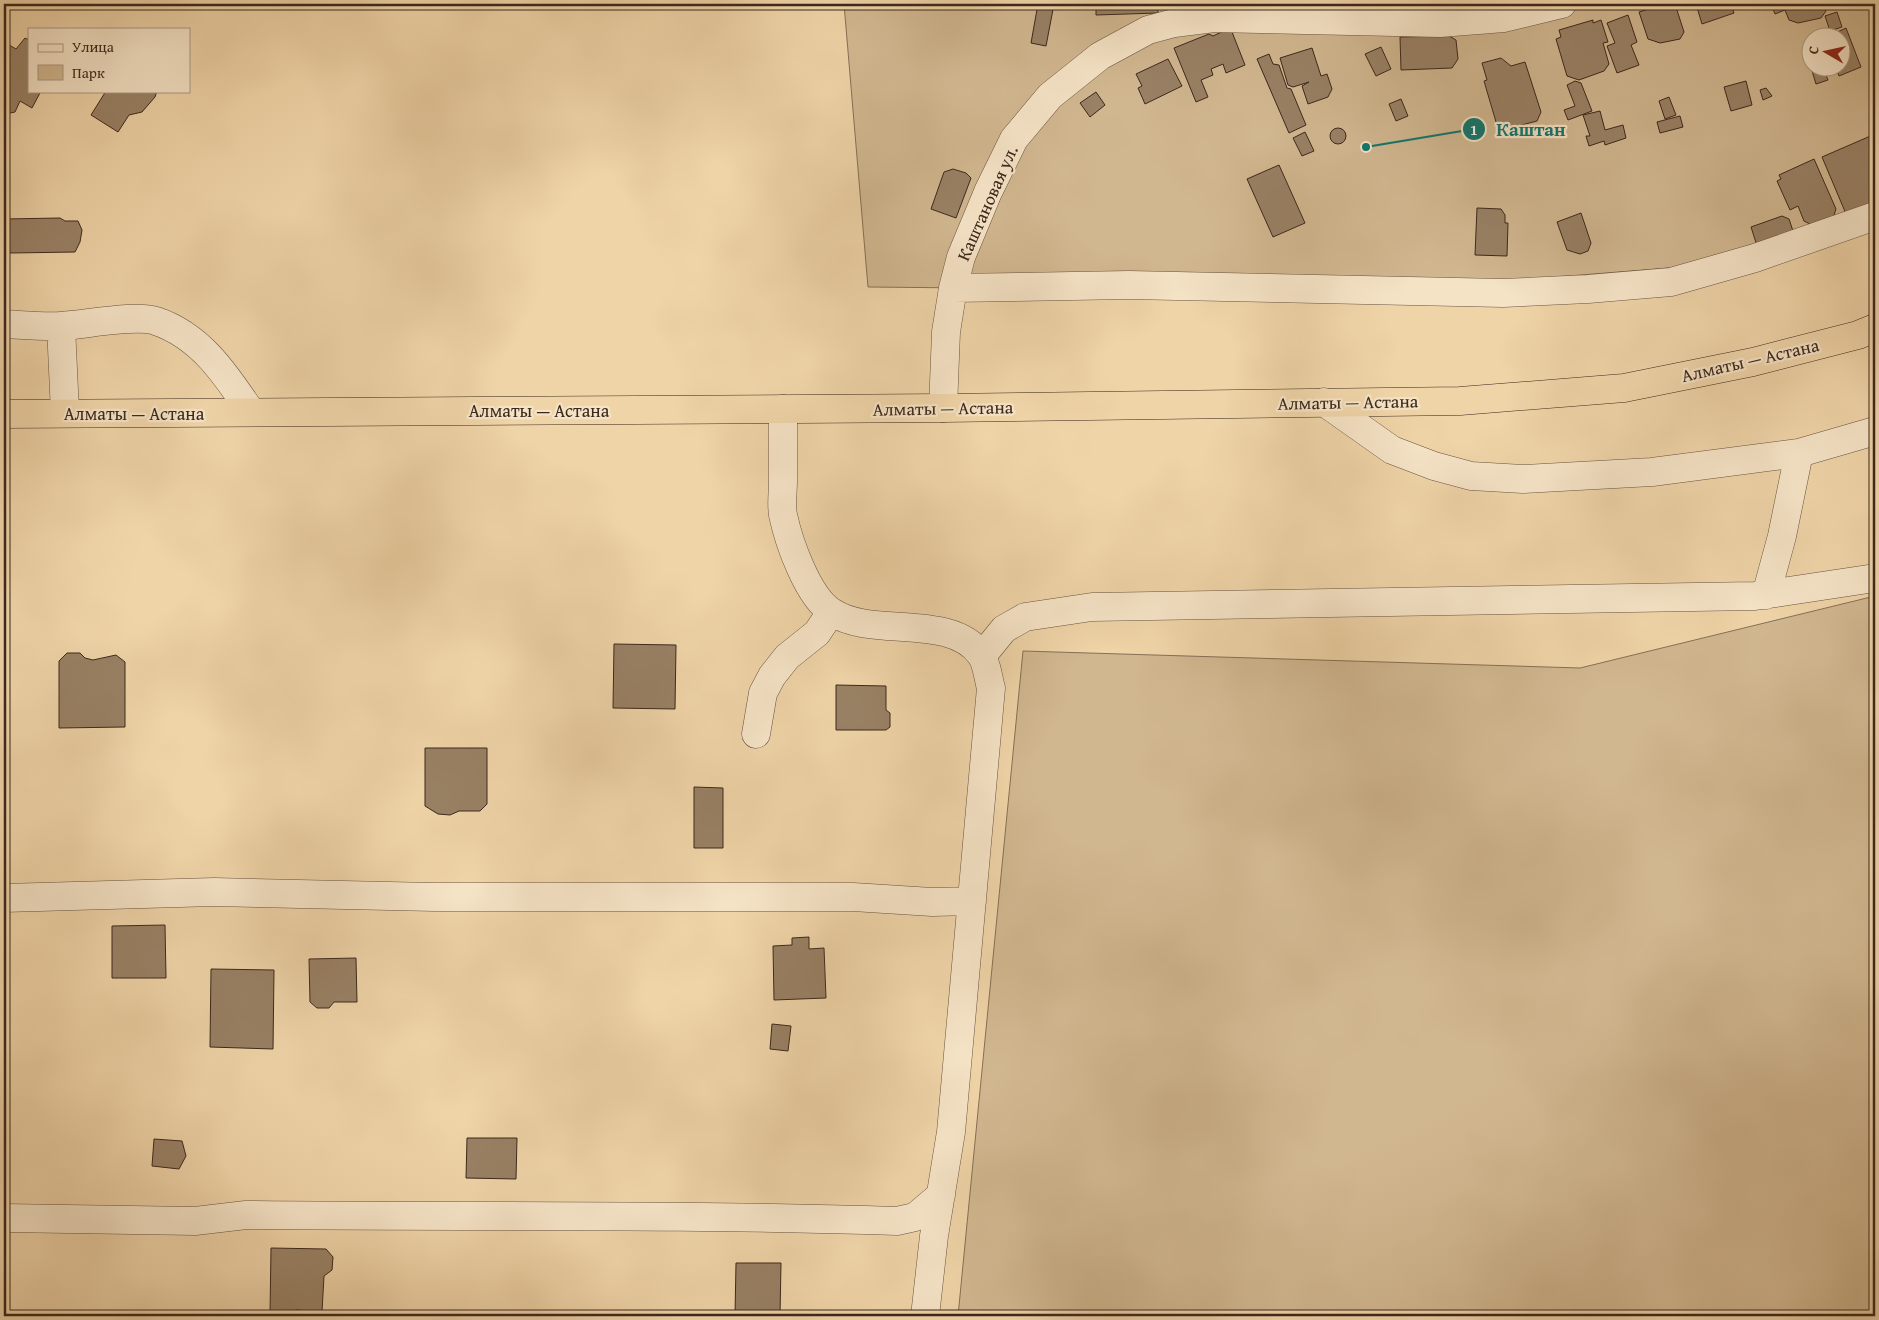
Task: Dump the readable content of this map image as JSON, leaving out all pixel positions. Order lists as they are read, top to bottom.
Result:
{
  "streets": {
    "highway": ["Алматы — Астана"],
    "street": ["Каштановая ул."]
  },
  "crossings": [
    ["Каштановая ул.", "Алматы — Астана"]
  ],
  "places": ["Каштан"],
  "legend": ["Улица", "Парк"],
  "north": "left"
}
